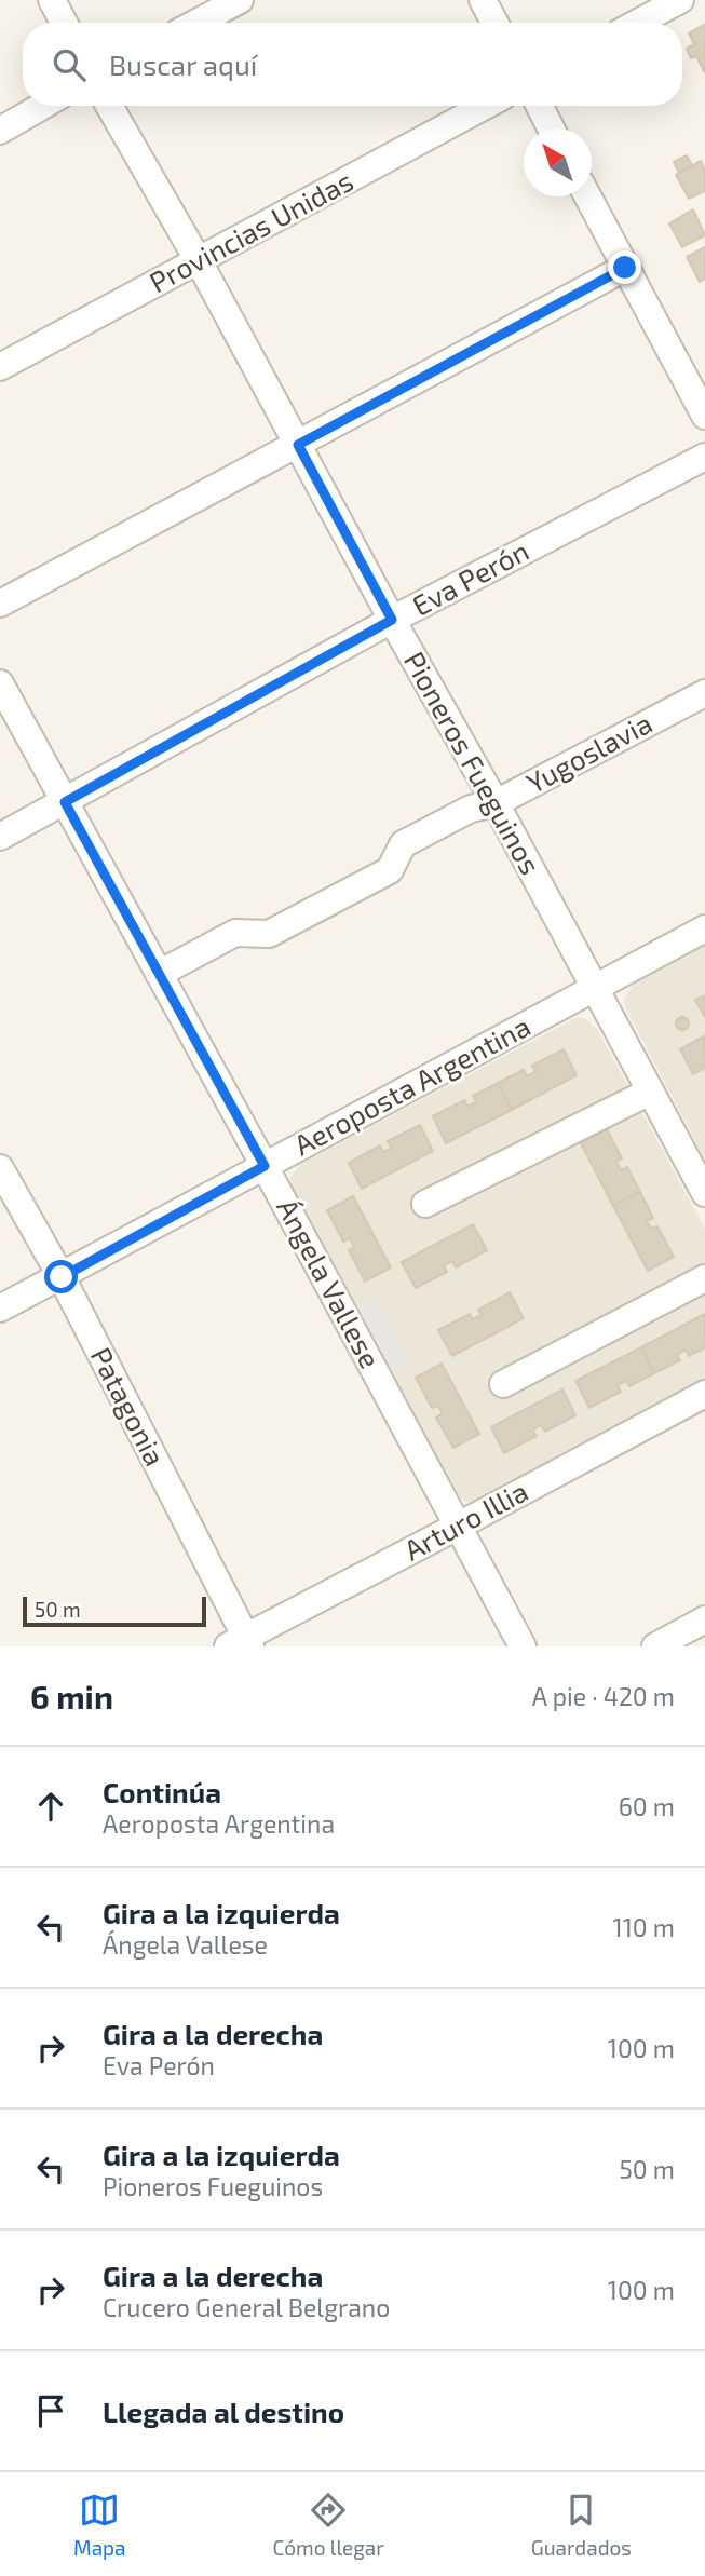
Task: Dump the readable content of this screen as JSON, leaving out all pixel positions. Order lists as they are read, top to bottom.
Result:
{
  "streets": {
    "street": [
      "Provincias Unidas",
      "Eva Perón",
      "Yugoslavia",
      "Pioneros Fueguinos",
      "Aeroposta Argentina",
      "Ángela Vallese",
      "Patagonia",
      "Arturo Illia"
    ]
  },
  "crossings": [
    ["Provincias Unidas", "Pioneros Fueguinos"],
    ["Eva Perón", "Pioneros Fueguinos"],
    ["Eva Perón", "Ángela Vallese"],
    ["Yugoslavia", "Pioneros Fueguinos"],
    ["Yugoslavia", "Ángela Vallese"],
    ["Pioneros Fueguinos", "Aeroposta Argentina"],
    ["Aeroposta Argentina", "Ángela Vallese"],
    ["Aeroposta Argentina", "Patagonia"],
    ["Ángela Vallese", "Arturo Illia"],
    ["Patagonia", "Arturo Illia"]
  ],
  "scale_bar": "50 m",
  "north": "top left",
  "page": {
    "search": "Buscar aquí",
    "scale": "50 m",
    "heading": ["6 min", "A pie · 420 m"],
    "list": [
      ["Continúa", "Aeroposta Argentina", "60 m"],
      ["Gira a la izquierda", "Ángela Vallese", "110 m"],
      ["Gira a la derecha", "Eva Perón", "100 m"],
      ["Gira a la izquierda", "Pioneros Fueguinos", "50 m"],
      ["Gira a la derecha", "Crucero General Belgrano", "100 m"],
      "Llegada al destino"
    ],
    "nav": ["Mapa", "Cómo llegar", "Guardados"]
  }
}
